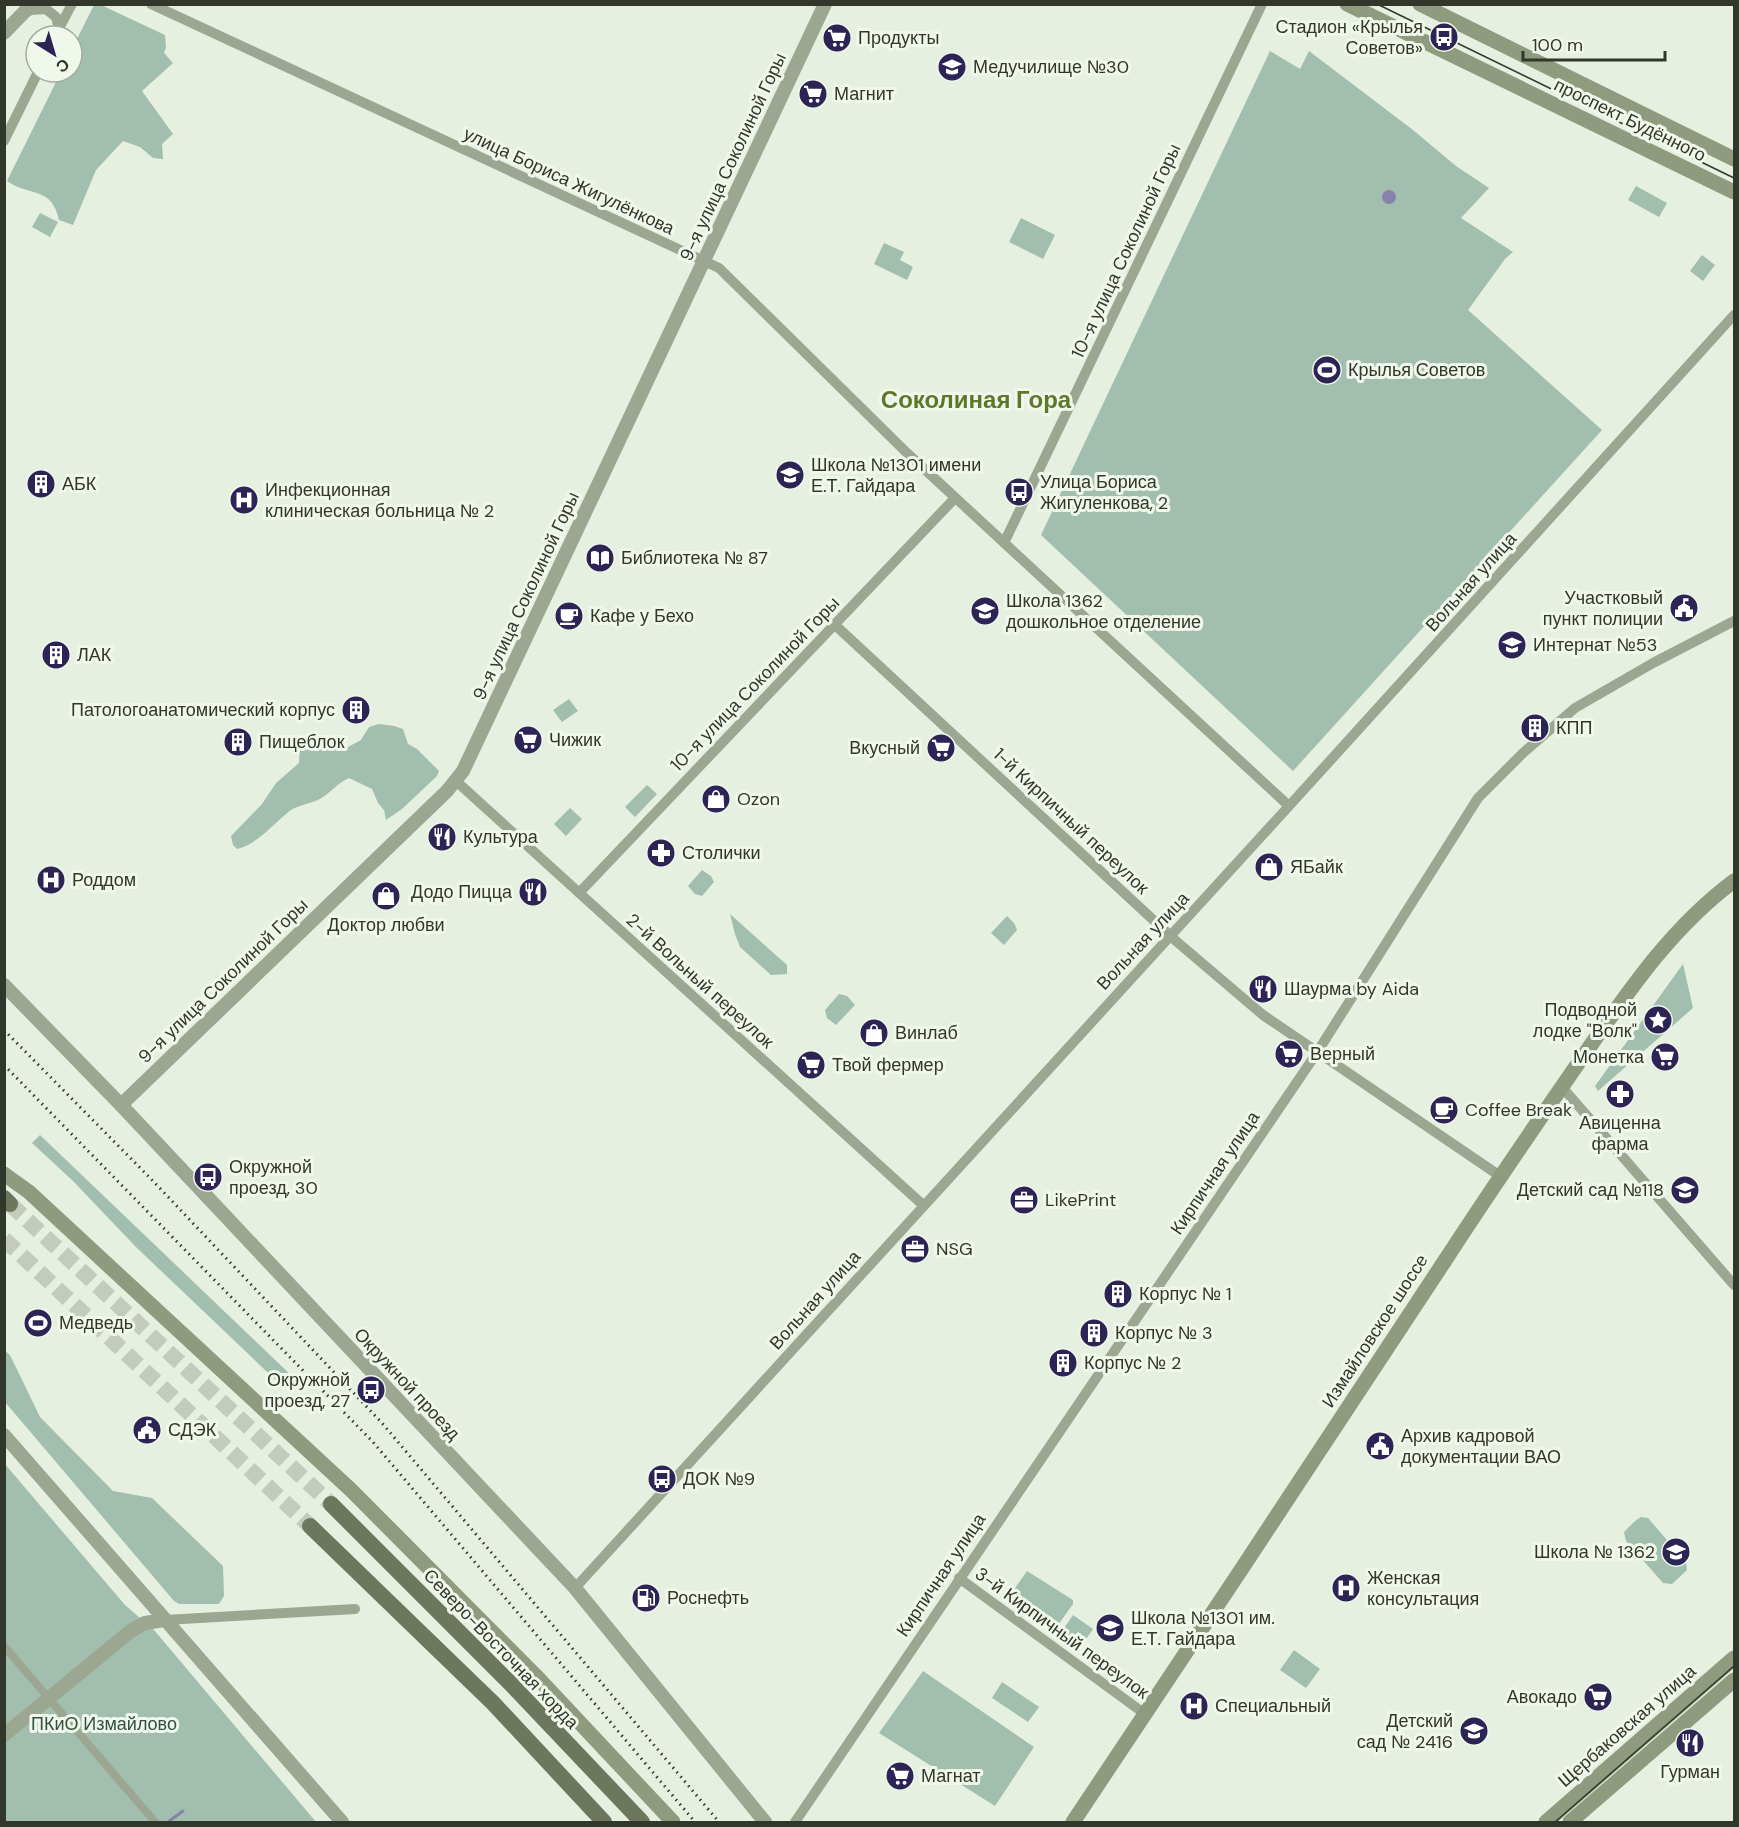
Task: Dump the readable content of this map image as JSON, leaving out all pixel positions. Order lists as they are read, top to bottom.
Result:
{
  "streets": {
    "main road": [
      "проспект Будённого",
      "Измайловское шоссе",
      "Северо-Восточная хорда",
      "Щербаковская улица"
    ],
    "street": [
      "9-я улица Соколиной Горы",
      "улица Бориса Жигулёнкова",
      "10-я улица Соколиной Горы",
      "Вольная улица",
      "1-й Кирпичный переулок",
      "2-й Вольный переулок",
      "Кирпичная улица",
      "Окружной проезд",
      "3-й Кирпичный переулок"
    ]
  },
  "crossings": [
    ["9-я улица Соколиной Горы", "улица Бориса Жигулёнкова"],
    ["9-я улица Соколиной Горы", "2-й Вольный переулок"],
    ["9-я улица Соколиной Горы", "Окружной проезд"],
    ["улица Бориса Жигулёнкова", "10-я улица Соколиной Горы"],
    ["улица Бориса Жигулёнкова", "Вольная улица"],
    ["10-я улица Соколиной Горы", "1-й Кирпичный переулок"],
    ["10-я улица Соколиной Горы", "2-й Вольный переулок"],
    ["Вольная улица", "1-й Кирпичный переулок"],
    ["Вольная улица", "2-й Вольный переулок"],
    ["Вольная улица", "Окружной проезд"],
    ["1-й Кирпичный переулок", "Кирпичная улица"],
    ["1-й Кирпичный переулок", "Измайловское шоссе"],
    ["Кирпичная улица", "3-й Кирпичный переулок"],
    ["Измайловское шоссе", "3-й Кирпичный переулок"]
  ],
  "districts": ["Соколиная Гора"],
  "parks": ["ПКиО Измайлово"],
  "places": {
    "bus stop": [
      "Стадион «Крылья Советов»",
      "Улица Бориса Жигуленкова, 2",
      "Окружной проезд, 30",
      "Окружной проезд, 27",
      "ДОК №9"
    ],
    "supermarket": [
      "Продукты",
      "Магнит",
      "Чижик",
      "Вкусный",
      "Верный",
      "Монетка",
      "Твой фермер",
      "Авокадо",
      "Магнат"
    ],
    "school or university": [
      "Медучилище №30",
      "Школа №1301 имени Е.Т. Гайдара",
      "Школа 1362 дошкольное отделение",
      "Интернат №53",
      "Детский сад №118",
      "Школа № 1362",
      "Школа №1301 им. Е.Т. Гайдара",
      "Детский сад № 2416"
    ],
    "sports": ["Крылья Советов", "Медведь"],
    "building": [
      "АБК",
      "ЛАК",
      "Патологоанатомический корпус",
      "КПП",
      "Пищеблок",
      "Корпус № 1",
      "Корпус № 3",
      "Корпус № 2"
    ],
    "hospital": [
      "Инфекционная клиническая больница № 2",
      "Роддом",
      "Женская консультация",
      "Специальный"
    ],
    "library": ["Библиотека № 87"],
    "public building": ["Участковый пункт полиции", "СДЭК", "Архив кадровой документации ВАО"],
    "cafe": ["Кафе у Бехо", "Coffee Break"],
    "shop": [
      "Ozon",
      "ЯБайк",
      "Доктор любви",
      "Винлаб"
    ],
    "restaurant": [
      "Культура",
      "Додо Пицца",
      "Шаурма by Aida",
      "Гурман"
    ],
    "pharmacy": ["Столички", "Авиценна фарма"],
    "place": ["Подводной лодке \"Волк\""],
    "office": ["LikePrint", "NSG"],
    "fuel station": ["Роснефть"]
  },
  "scale_bar": "100 m",
  "north": "bottom right"
}
